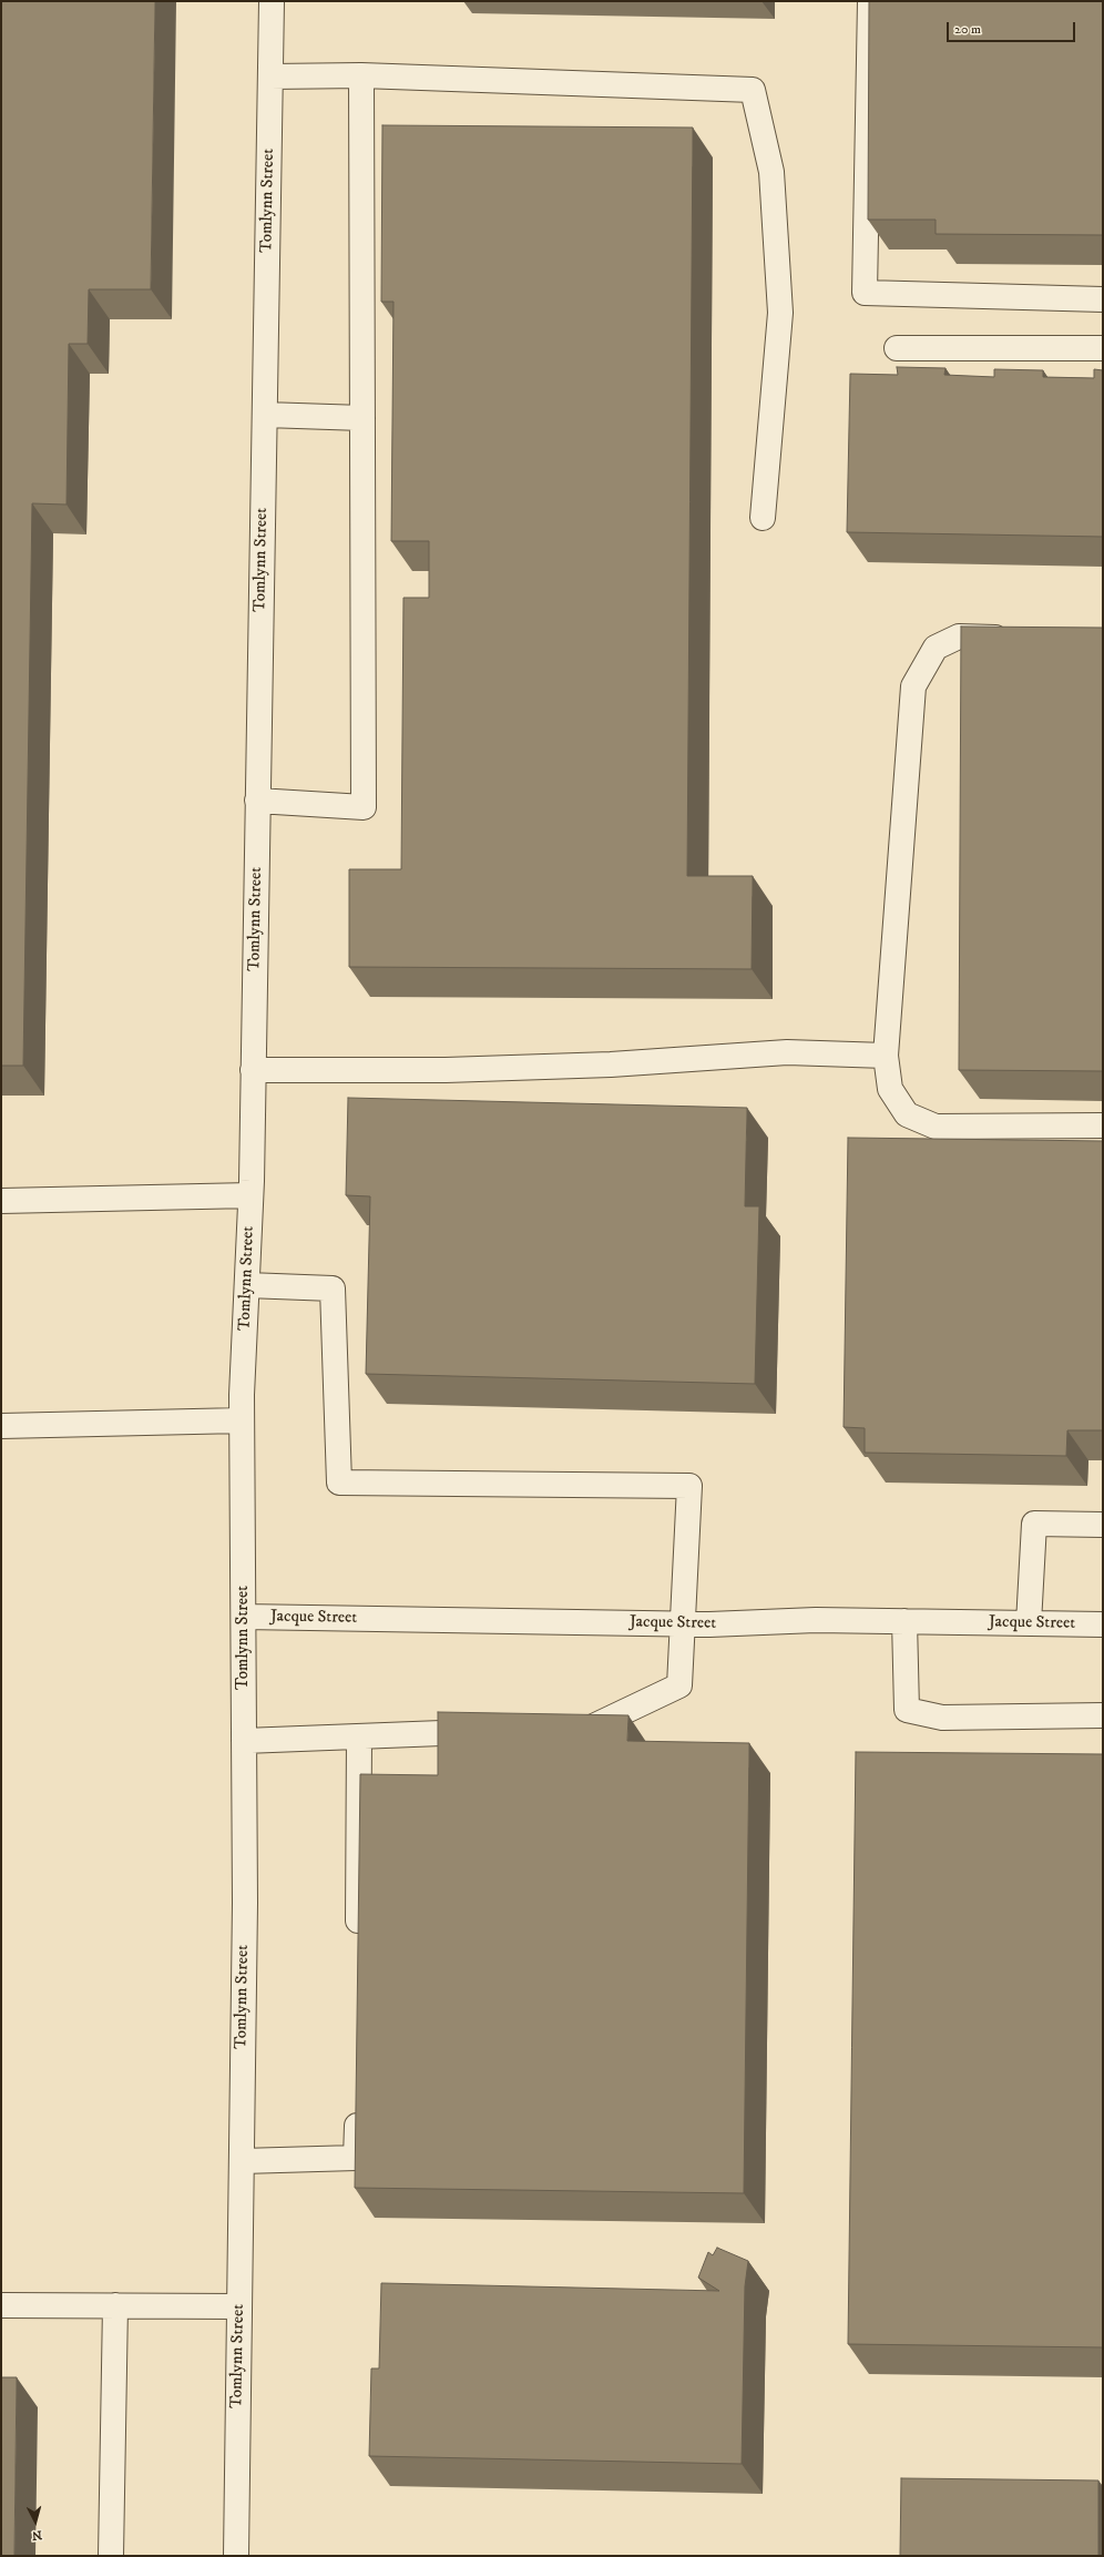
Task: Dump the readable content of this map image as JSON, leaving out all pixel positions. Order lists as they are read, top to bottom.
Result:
{
  "streets": {
    "street": ["Tomlynn Street", "Jacque Street"]
  },
  "crossings": [
    ["Tomlynn Street", "Jacque Street"]
  ],
  "scale_bar": "20 m",
  "north": "bottom"
}
